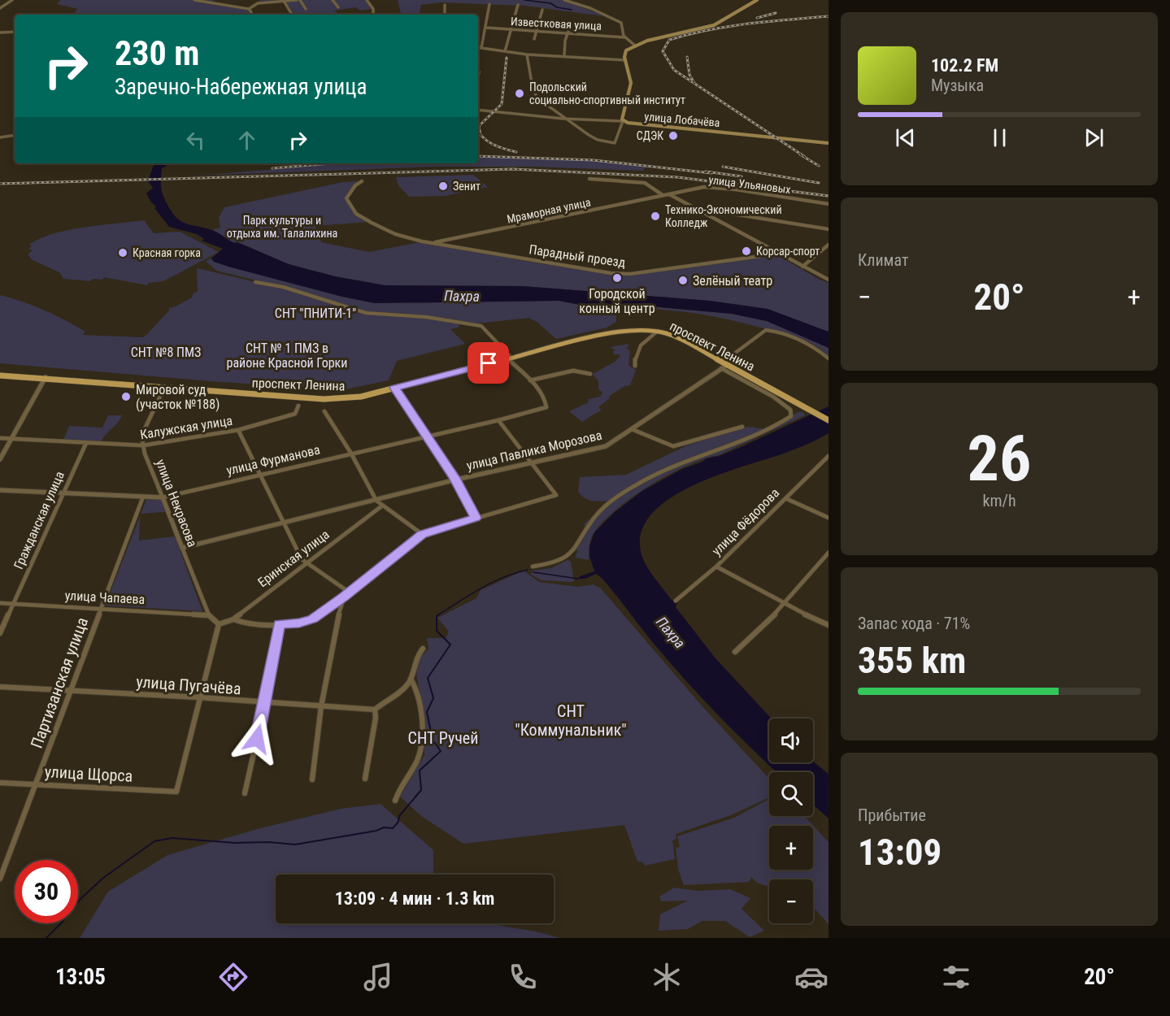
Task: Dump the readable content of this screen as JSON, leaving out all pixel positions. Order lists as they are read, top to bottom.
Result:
{
  "streets": {
    "main road": ["улица Лобачёва", "проспект Ленина"],
    "street": [
      "Известковая улица",
      "улица Ульяновых",
      "Мраморная улица",
      "Парадный проезд",
      "Калужская улица",
      "улица Павлика Морозова",
      "улица Фурманова",
      "улица Некрасова",
      "Гражданская улица",
      "улица Фёдорова",
      "Еринская улица",
      "улица Чапаева",
      "Партизанская улица",
      "улица Пугачёва",
      "улица Щорса"
    ]
  },
  "crossings": [
    ["улица Ульяновых", "Мраморная улица"],
    ["Мраморная улица", "Парадный проезд"],
    ["проспект Ленина", "улица Павлика Морозова"],
    ["проспект Ленина", "улица Некрасова"],
    ["Калужская улица", "улица Некрасова"],
    ["Калужская улица", "Гражданская улица"],
    ["улица Павлика Морозова", "улица Некрасова"],
    ["улица Фурманова", "улица Некрасова"],
    ["улица Фурманова", "Гражданская улица"],
    ["улица Фурманова", "Партизанская улица"],
    ["улица Некрасова", "Еринская улица"],
    ["улица Некрасова", "улица Чапаева"],
    ["Гражданская улица", "улица Чапаева"],
    ["улица Чапаева", "Партизанская улица"],
    ["Партизанская улица", "улица Пугачёва"],
    ["Партизанская улица", "улица Щорса"],
    ["улица Пугачёва", "улица Щорса"]
  ],
  "water": ["Пахра"],
  "parks": [
    "Парк культуры и отдыха им. Талалихина",
    "СНТ \"ПНИТИ-1\"",
    "СНТ № 1 ПМЗ в районе Красной Горки",
    "СНТ №8 ПМЗ",
    "СНТ \"Коммунальник\"",
    "СНТ Ручей"
  ],
  "places": [
    "Подольский социально-спортивный институт",
    "СДЭК",
    "Зенит",
    "Технико-Экономический Колледж",
    "Корсар-спорт",
    "Красная горка",
    "Городской конный центр",
    "Зелёный театр",
    "Мировой суд (участок №188)"
  ],
  "page": {
    "turn": ["230 m", "Заречно-Набережная улица"],
    "song": ["102.2 FM", "Музыка"],
    "tile": [
      "Климат",
      ["26", "km/h"],
      ["Запас хода · 71%", "355 km"],
      ["Прибытие", "13:09"]
    ],
    "heat": ["−", "20°", "+"],
    "map_buttons": ["+", "−"],
    "limit": "30",
    "trip": "13:09 · 4 мин · 1.3 km",
    "tabs": ["13:05", "20°"]
  }
}
